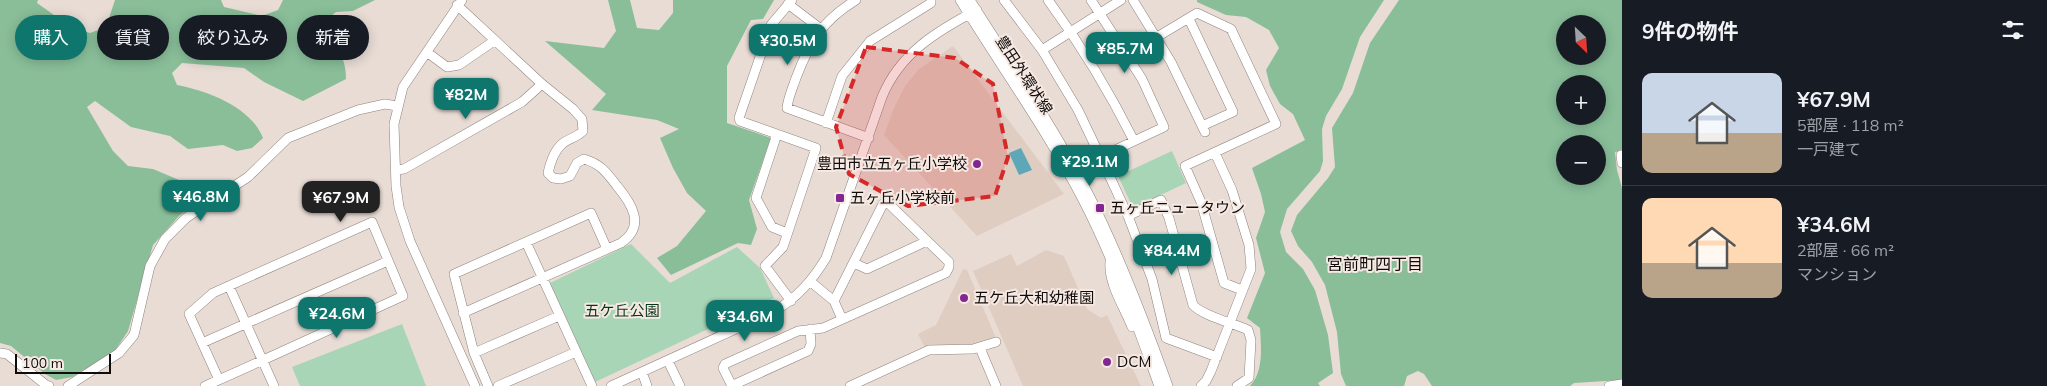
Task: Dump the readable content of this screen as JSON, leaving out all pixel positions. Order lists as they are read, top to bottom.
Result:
{
  "streets": {
    "street": ["豊田外環状線"]
  },
  "districts": ["宮前町四丁目"],
  "parks": ["五ケ丘公園"],
  "places": {
    "other": ["豊田市立五ヶ丘小学校", "五ケ丘大和幼稚園", "DCM"],
    "transit": ["五ヶ丘小学校前", "五ヶ丘ニュータウン"]
  },
  "scale_bar": "100 m",
  "north": "bottom right",
  "page": {
    "heading": "9件の物件",
    "map_buttons": ["+", "−"],
    "chip": [
      "購入",
      "賃貸",
      "絞り込み",
      "新着"
    ],
    "price": [
      "¥30.5M",
      "¥85.7M",
      "¥82M",
      "¥29.1M",
      "¥46.8M",
      "¥67.9M",
      "¥84.4M",
      "¥24.6M",
      "¥34.6M"
    ],
    "list": [
      {
        "name": "¥67.9M",
        "note": "5部屋 · 118 m² · 一戸建て"
      },
      {
        "name": "¥34.6M",
        "note": "2部屋 · 66 m² · マンション"
      }
    ],
    "scale": "100 m"
  }
}
